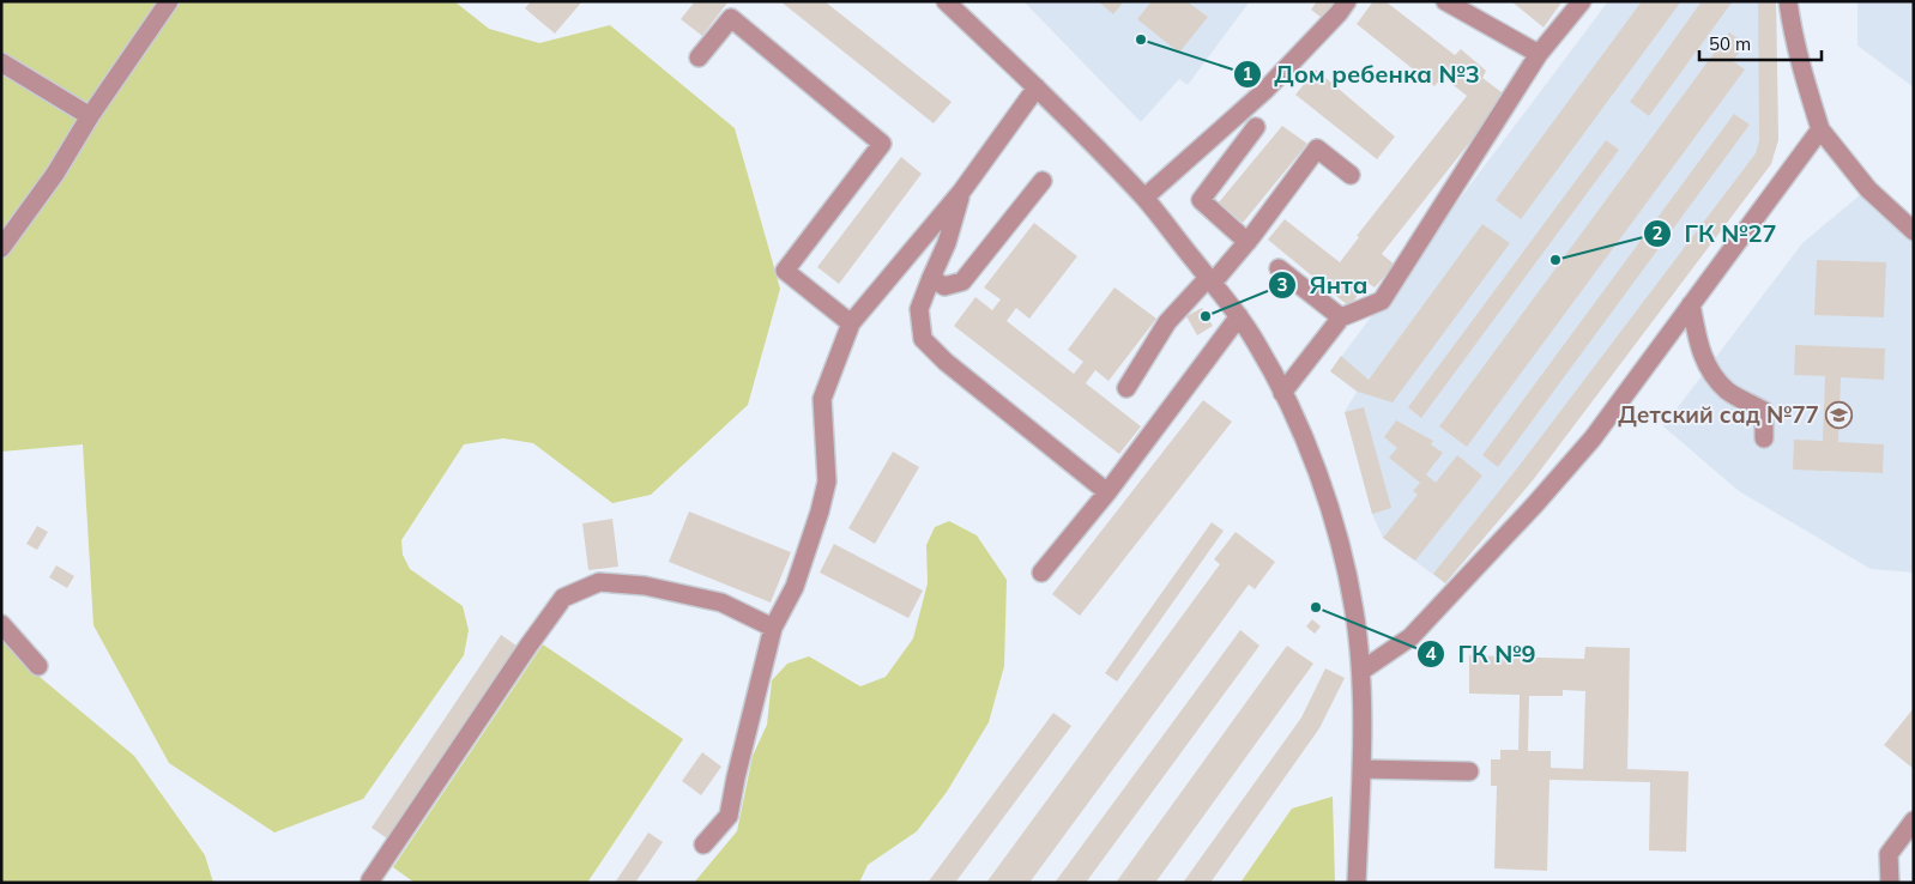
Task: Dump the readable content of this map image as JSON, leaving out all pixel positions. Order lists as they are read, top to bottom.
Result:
{
  "places": {
    "other": [
      "Дом ребенка №3",
      "ГК №27",
      "Янта",
      "ГК №9"
    ],
    "school or university": ["Детский сад №77"]
  },
  "scale_bar": "50 m"
}
